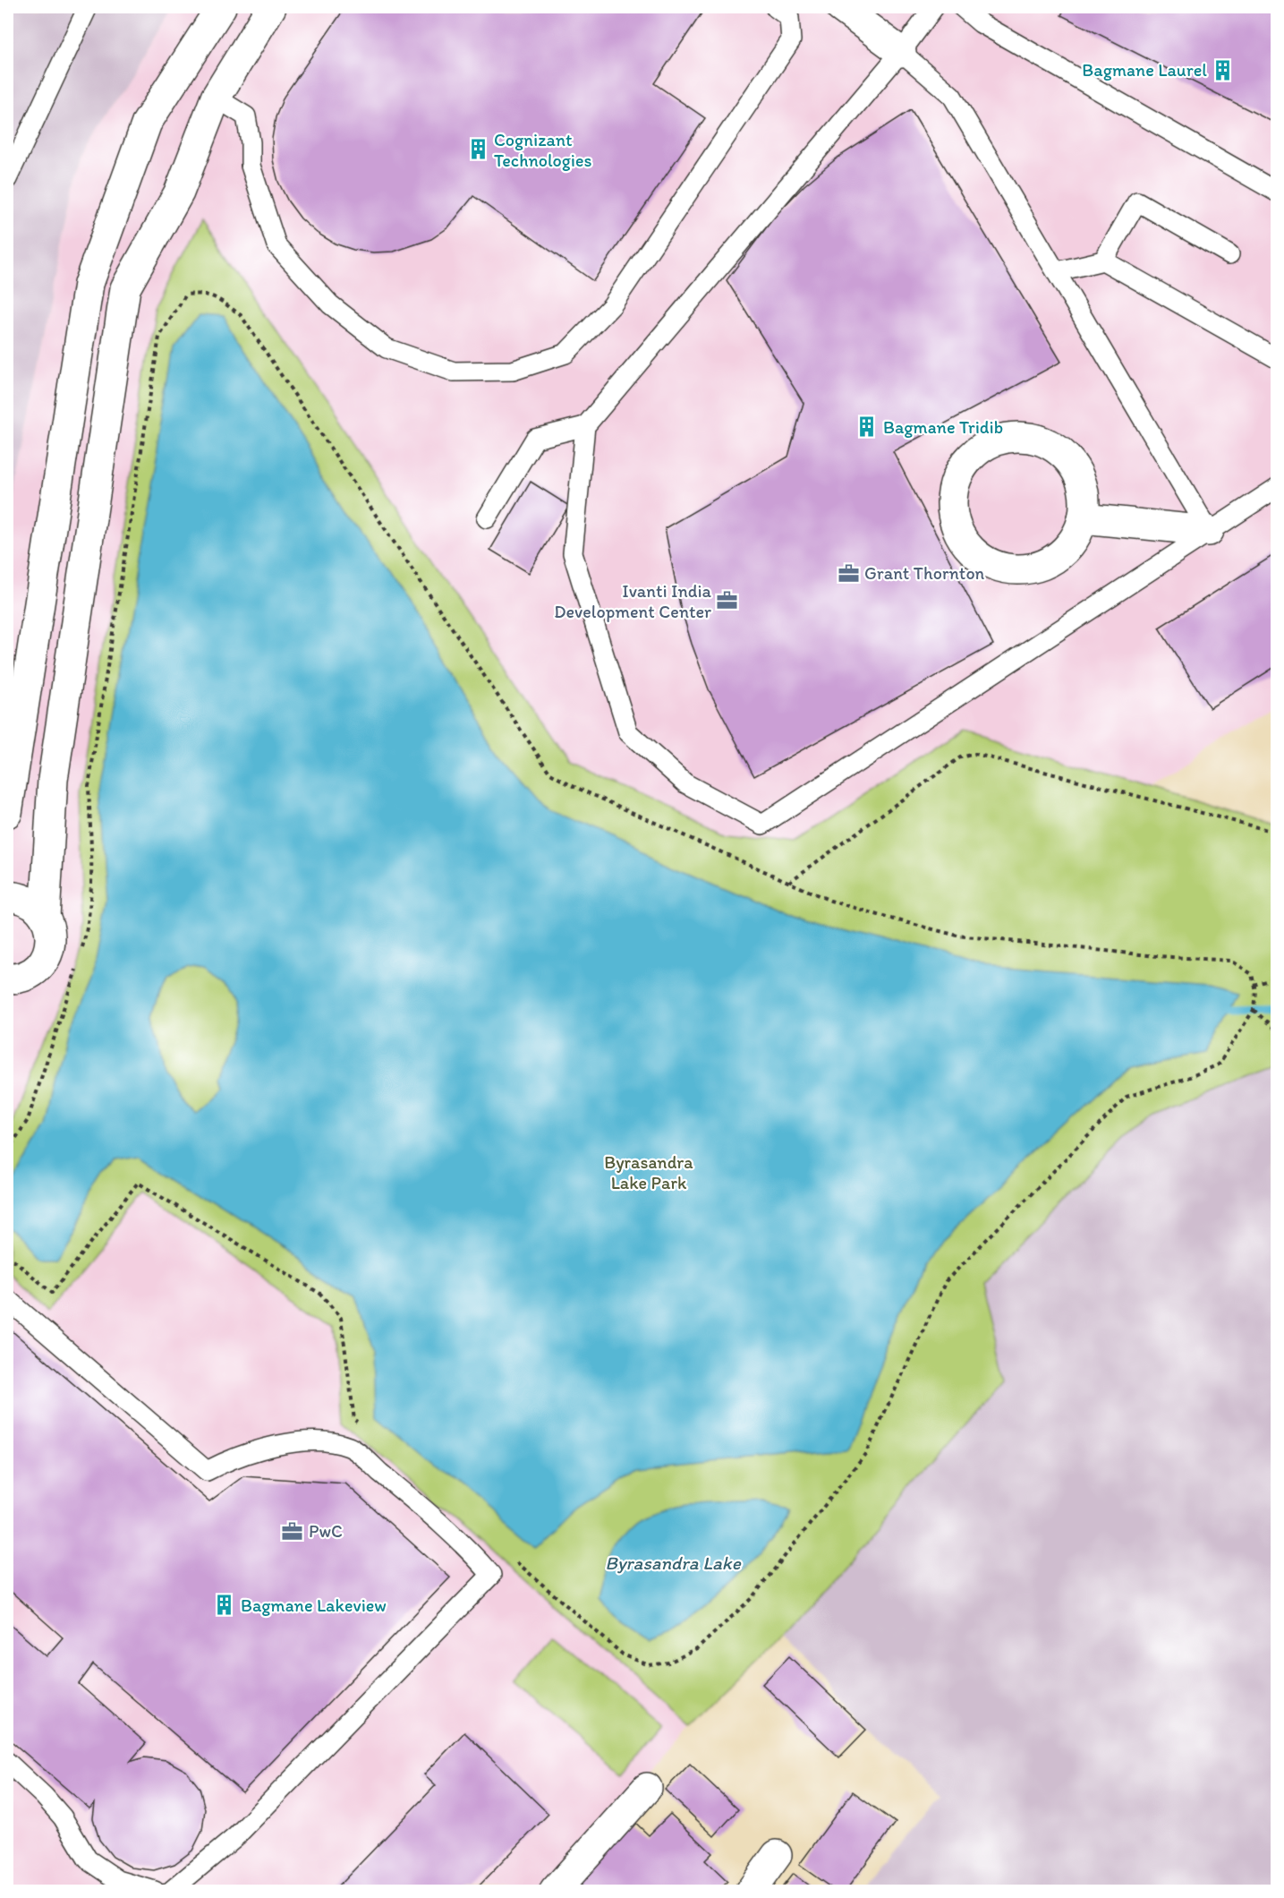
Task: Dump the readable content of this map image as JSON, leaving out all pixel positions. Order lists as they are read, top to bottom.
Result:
{
  "water": ["Byrasandra Lake"],
  "parks": ["Byrasandra Lake Park"],
  "places": {
    "building": [
      "Bagmane Laurel",
      "Cognizant Technologies",
      "Bagmane Tridib",
      "Bagmane Lakeview"
    ],
    "office": ["Grant Thornton", "Ivanti India Development Center", "PwC"]
  }
}
